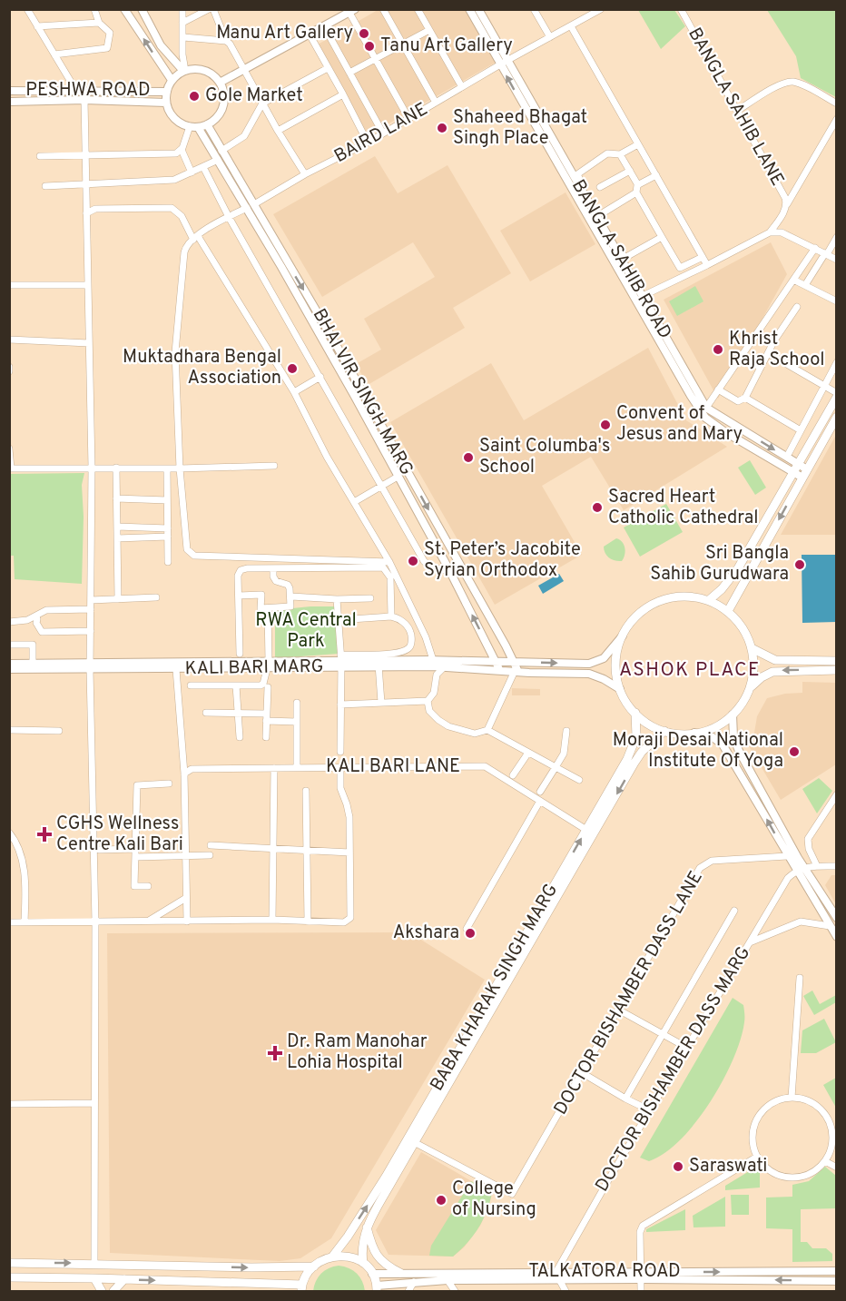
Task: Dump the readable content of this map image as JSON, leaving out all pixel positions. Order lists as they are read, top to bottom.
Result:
{
  "streets": {
    "main road": ["BABA KHARAK SINGH MARG"],
    "street": [
      "PESHWA ROAD",
      "BANGLA SAHIB LANE",
      "BAIRD LANE",
      "BANGLA SAHIB ROAD",
      "BHAI VIR SINGH MARG",
      "KALI BARI MARG",
      "KALI BARI LANE",
      "DOCTOR BISHAMBER DASS LANE",
      "DOCTOR BISHAMBER DASS MARG",
      "TALKATORA ROAD"
    ]
  },
  "crossings": [
    ["PESHWA ROAD", "BHAI VIR SINGH MARG"],
    ["BAIRD LANE", "BANGLA SAHIB ROAD"],
    ["BAIRD LANE", "BHAI VIR SINGH MARG"],
    ["BHAI VIR SINGH MARG", "KALI BARI MARG"],
    ["KALI BARI LANE", "BABA KHARAK SINGH MARG"],
    ["BABA KHARAK SINGH MARG", "DOCTOR BISHAMBER DASS LANE"],
    ["DOCTOR BISHAMBER DASS MARG", "TALKATORA ROAD"]
  ],
  "districts": ["ASHOK PLACE"],
  "parks": ["RWA Central Park"],
  "places": {
    "other": [
      "Manu Art Gallery",
      "Tanu Art Gallery",
      "Gole Market",
      "Shaheed Bhagat Singh Place",
      "Khrist Raja School",
      "Muktadhara Bengal Association",
      "Convent of Jesus and Mary",
      "Saint Columba's School",
      "Sacred Heart Catholic Cathedral",
      "St. Peter’s Jacobite Syrian Orthodox",
      "Sri Bangla Sahib Gurudwara",
      "Moraji Desai National Institute Of Yoga",
      "Akshara",
      "Saraswati",
      "College of Nursing"
    ],
    "health": ["CGHS Wellness Centre Kali Bari", "Dr. Ram Manohar Lohia Hospital"]
  }
}
